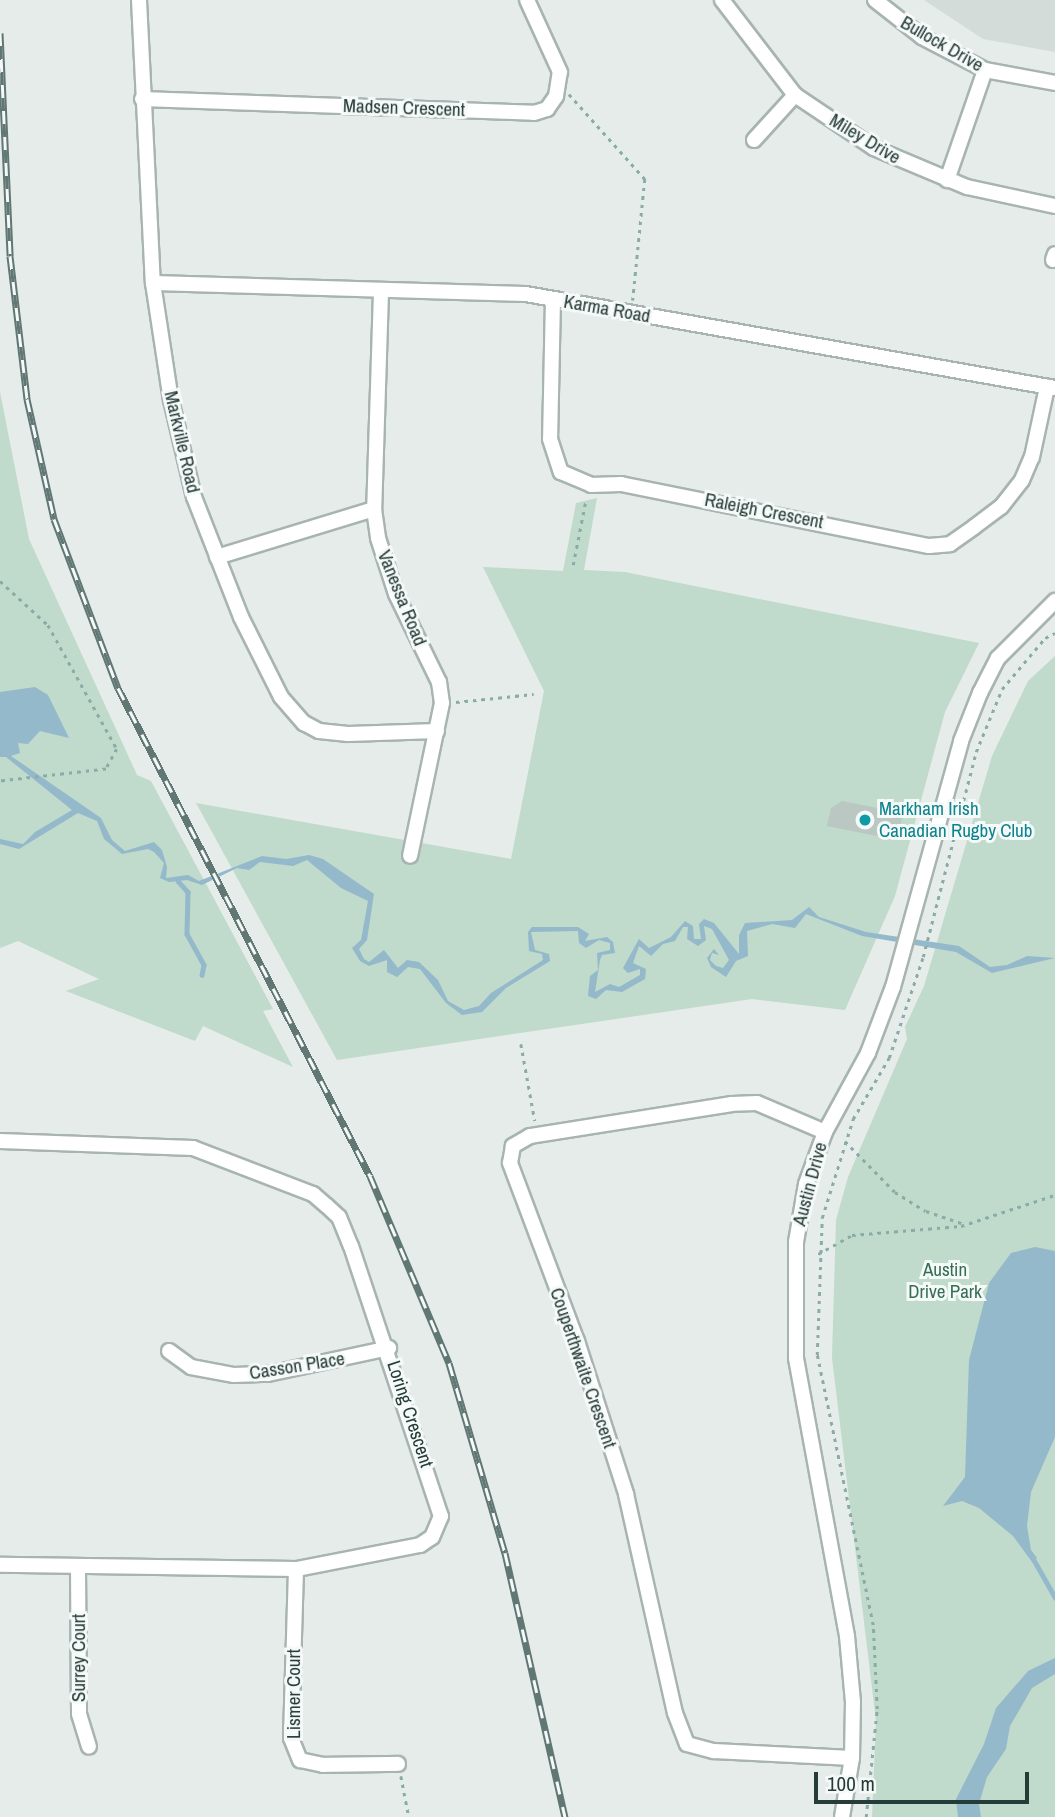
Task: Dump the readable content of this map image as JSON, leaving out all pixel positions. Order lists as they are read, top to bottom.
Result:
{
  "streets": {
    "street": [
      "Bullock Drive",
      "Madsen Crescent",
      "Miley Drive",
      "Karma Road",
      "Markville Road",
      "Raleigh Crescent",
      "Vanessa Road",
      "Austin Drive",
      "Casson Place",
      "Couperthwaite Crescent",
      "Loring Crescent",
      "Surrey Court",
      "Lismer Court"
    ]
  },
  "crossings": [
    ["Madsen Crescent", "Markville Road"],
    ["Karma Road", "Markville Road"],
    ["Karma Road", "Raleigh Crescent"],
    ["Karma Road", "Vanessa Road"],
    ["Markville Road", "Vanessa Road"],
    ["Austin Drive", "Couperthwaite Crescent"],
    ["Casson Place", "Loring Crescent"],
    ["Loring Crescent", "Surrey Court"],
    ["Loring Crescent", "Lismer Court"]
  ],
  "parks": ["Austin Drive Park"],
  "places": ["Markham Irish Canadian Rugby Club"],
  "scale_bar": "100 m"
}
